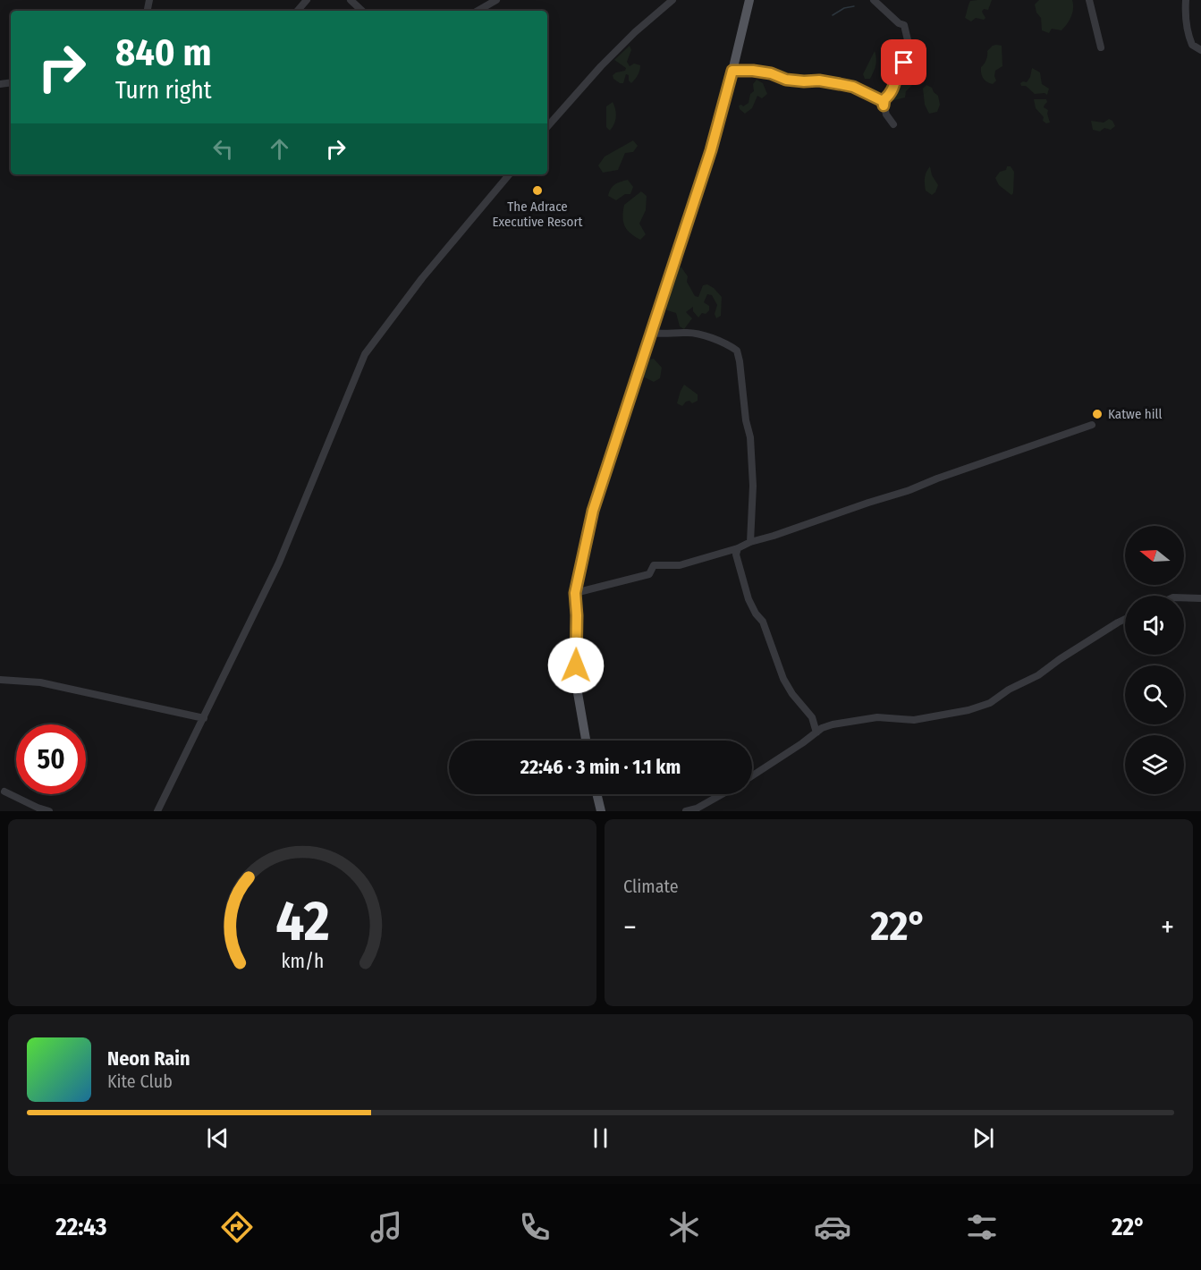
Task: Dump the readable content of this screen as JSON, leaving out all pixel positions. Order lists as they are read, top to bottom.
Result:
{
  "places": ["The Adrace Executive Resort", "Katwe hill"],
  "north": "left",
  "page": {
    "turn": ["840 m", "Turn right"],
    "limit": "50",
    "trip": "22:46 · 3 min · 1.1 km",
    "tile": "Climate",
    "heat": ["−", "22°", "+"],
    "song": ["Neon Rain", "Kite Club"],
    "tabs": ["22:43", "22°"],
    "gauge": ["42", "km/h"]
  }
}
